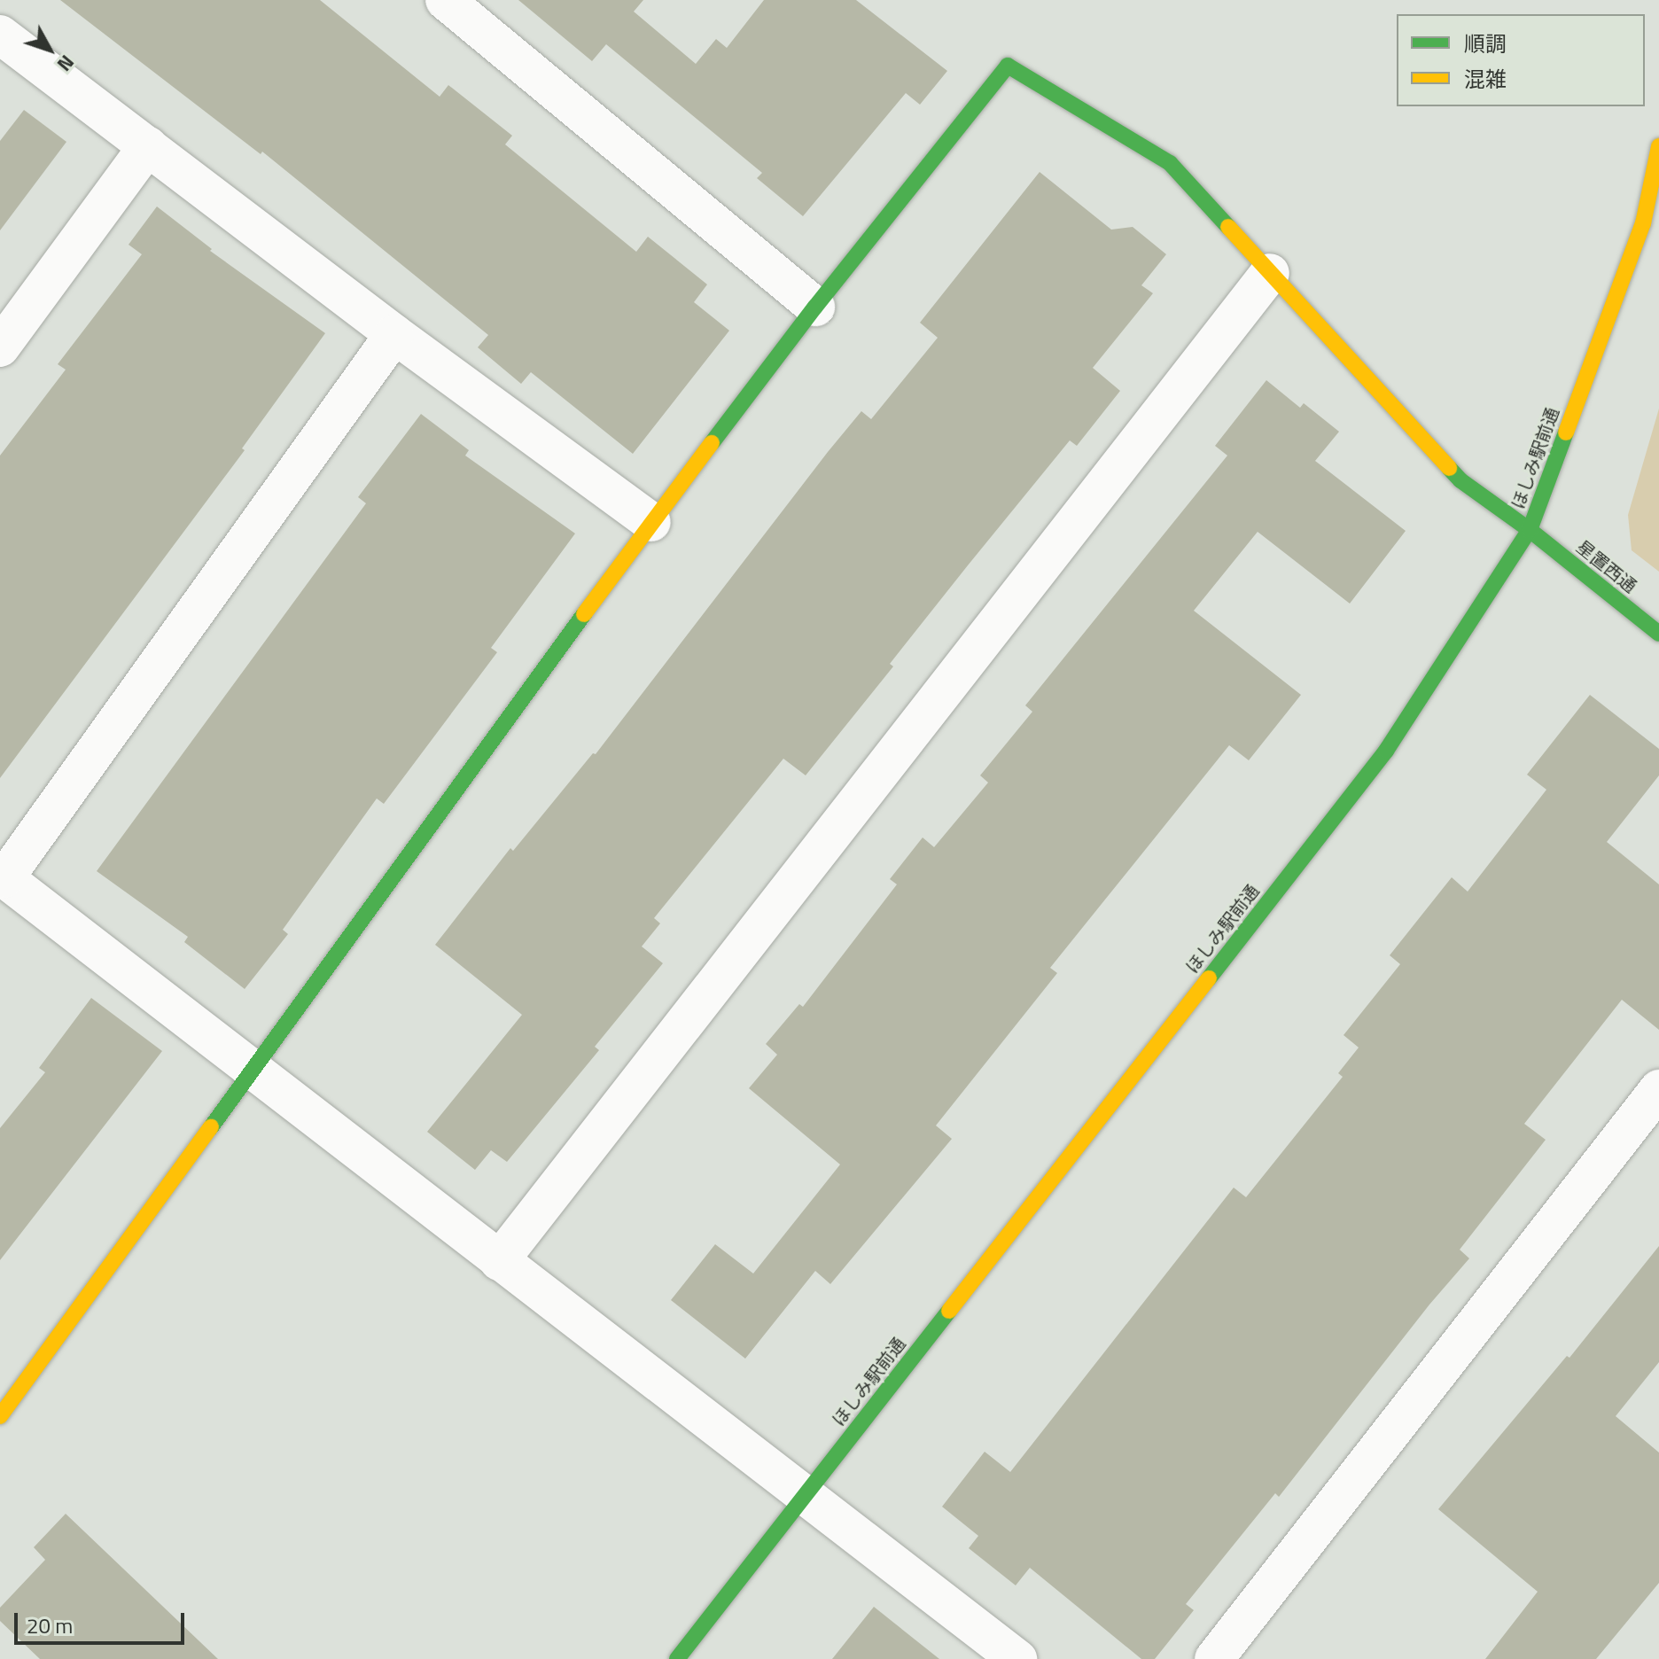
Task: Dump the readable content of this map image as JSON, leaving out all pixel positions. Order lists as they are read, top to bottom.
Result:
{
  "streets": {
    "street": ["ほしみ駅前通", "星置西通"]
  },
  "crossings": [
    ["ほしみ駅前通", "星置西通"]
  ],
  "legend": ["順調", "混雑"],
  "scale_bar": "20 m",
  "north": "bottom right"
}
